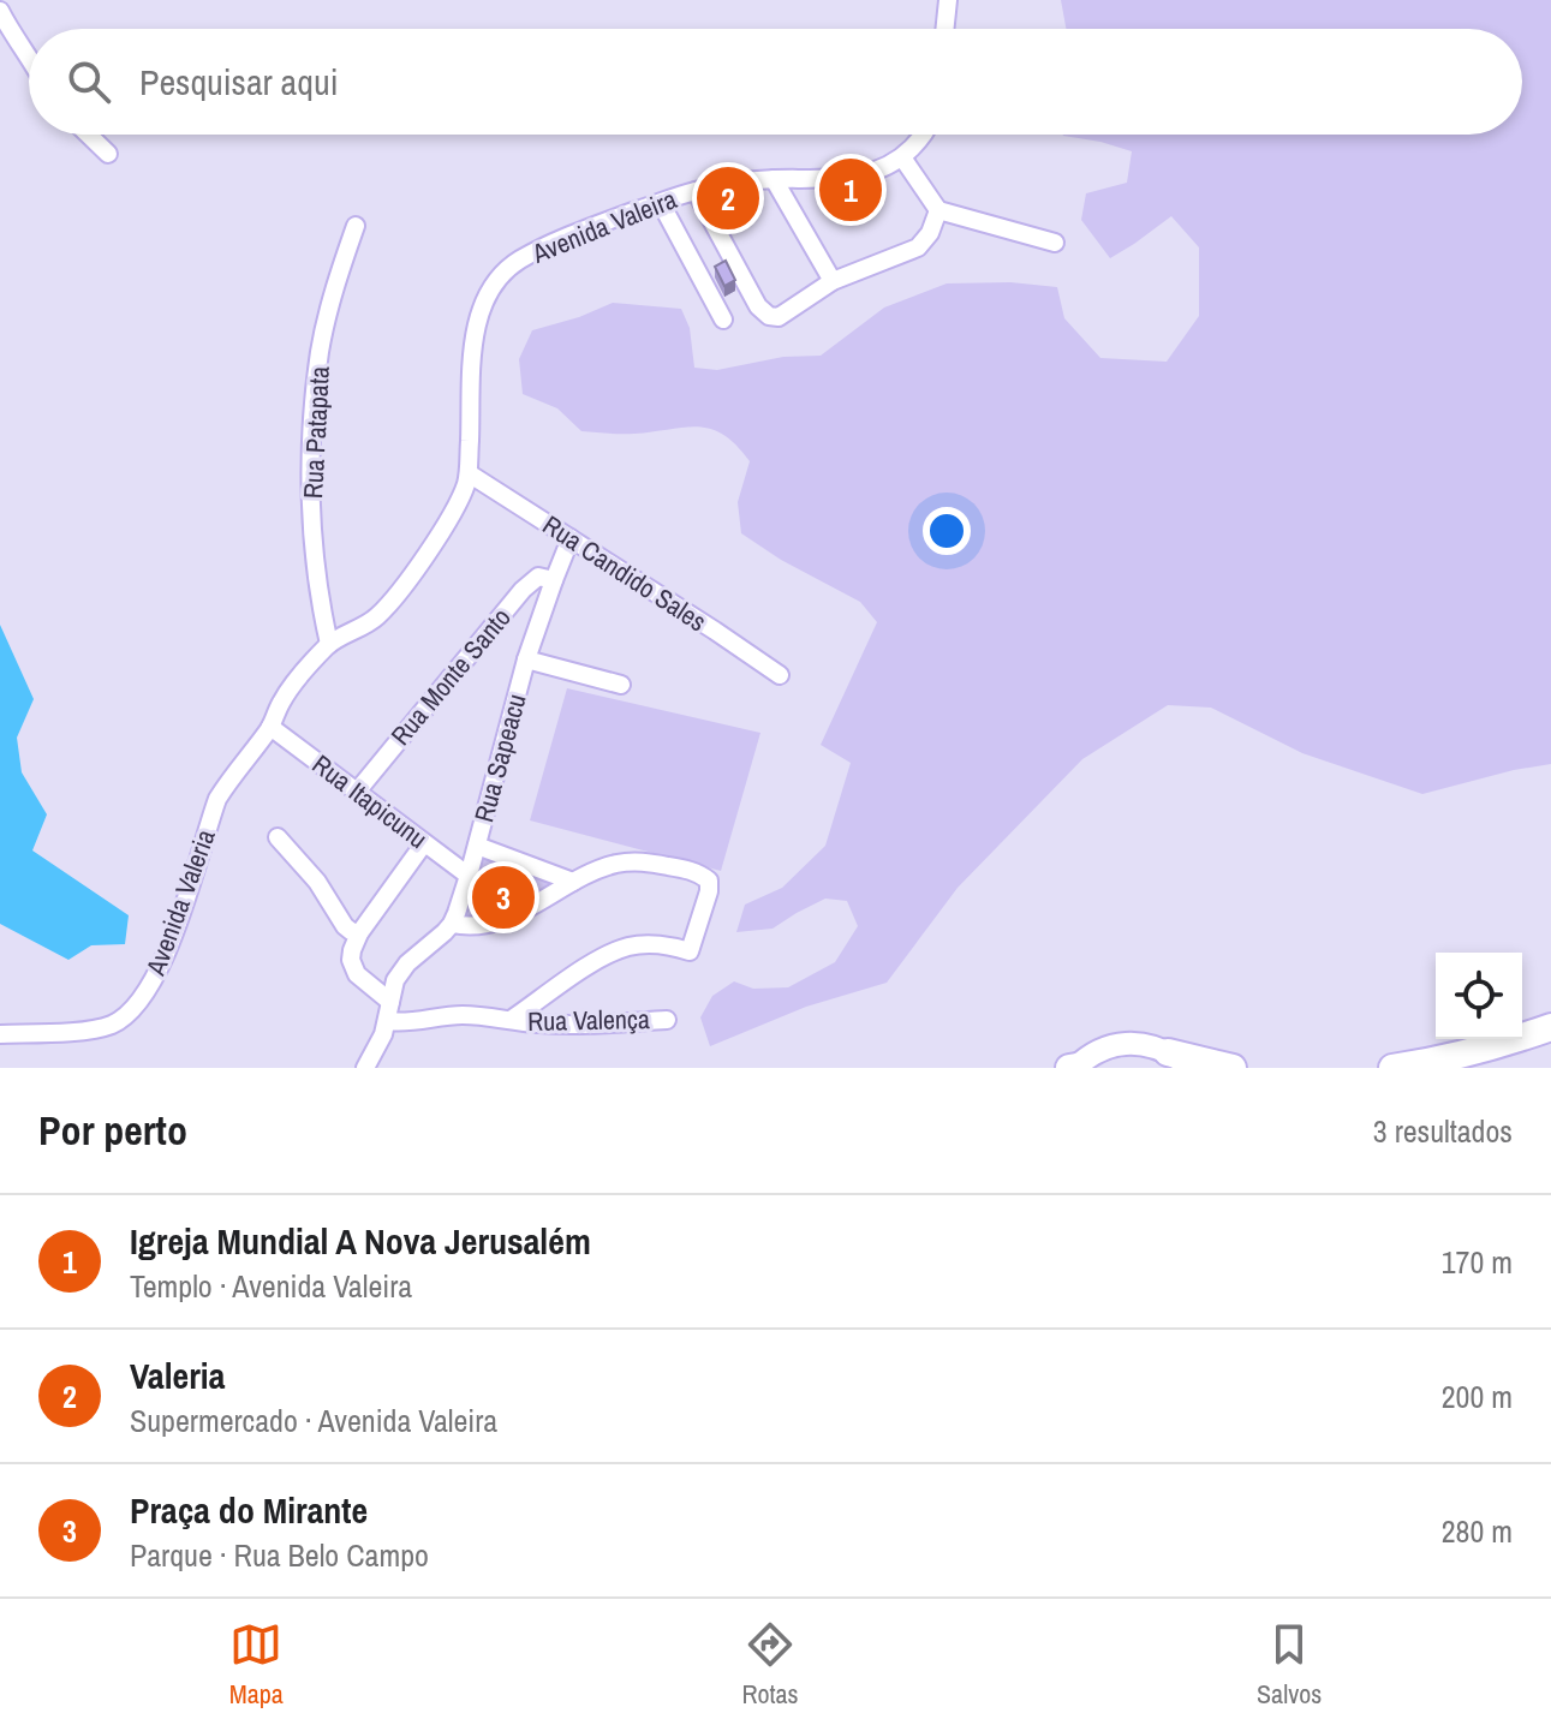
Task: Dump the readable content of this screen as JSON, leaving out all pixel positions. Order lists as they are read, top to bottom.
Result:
{
  "streets": {
    "street": [
      "Avenida Valeira",
      "Rua Patapata",
      "Rua Candido Sales",
      "Rua Monte Santo",
      "Rua Sapeacu",
      "Rua Itapicunu",
      "Avenida Valeria",
      "Rua Valença"
    ]
  },
  "crossings": [
    ["Avenida Valeira", "Rua Patapata"],
    ["Avenida Valeira", "Rua Candido Sales"],
    ["Avenida Valeira", "Rua Itapicunu"],
    ["Avenida Valeira", "Avenida Valeria"],
    ["Rua Candido Sales", "Rua Sapeacu"],
    ["Rua Monte Santo", "Rua Sapeacu"],
    ["Rua Monte Santo", "Rua Itapicunu"],
    ["Rua Sapeacu", "Rua Itapicunu"],
    ["Rua Sapeacu", "Rua Valença"],
    ["Rua Itapicunu", "Avenida Valeria"]
  ],
  "page": {
    "search": "Pesquisar aqui",
    "pins": ["1", "2", "3"],
    "heading": ["Por perto", "3 resultados"],
    "list": [
      {
        "mark": "1",
        "name": "Igreja Mundial A Nova Jerusalém",
        "note": "Templo · Avenida Valeira",
        "value": "170 m"
      },
      {
        "mark": "2",
        "name": "Valeria",
        "note": "Supermercado · Avenida Valeira",
        "value": "200 m"
      },
      {
        "mark": "3",
        "name": "Praça do Mirante",
        "note": "Parque · Rua Belo Campo",
        "value": "280 m"
      }
    ],
    "nav": ["Mapa", "Rotas", "Salvos"]
  }
}
